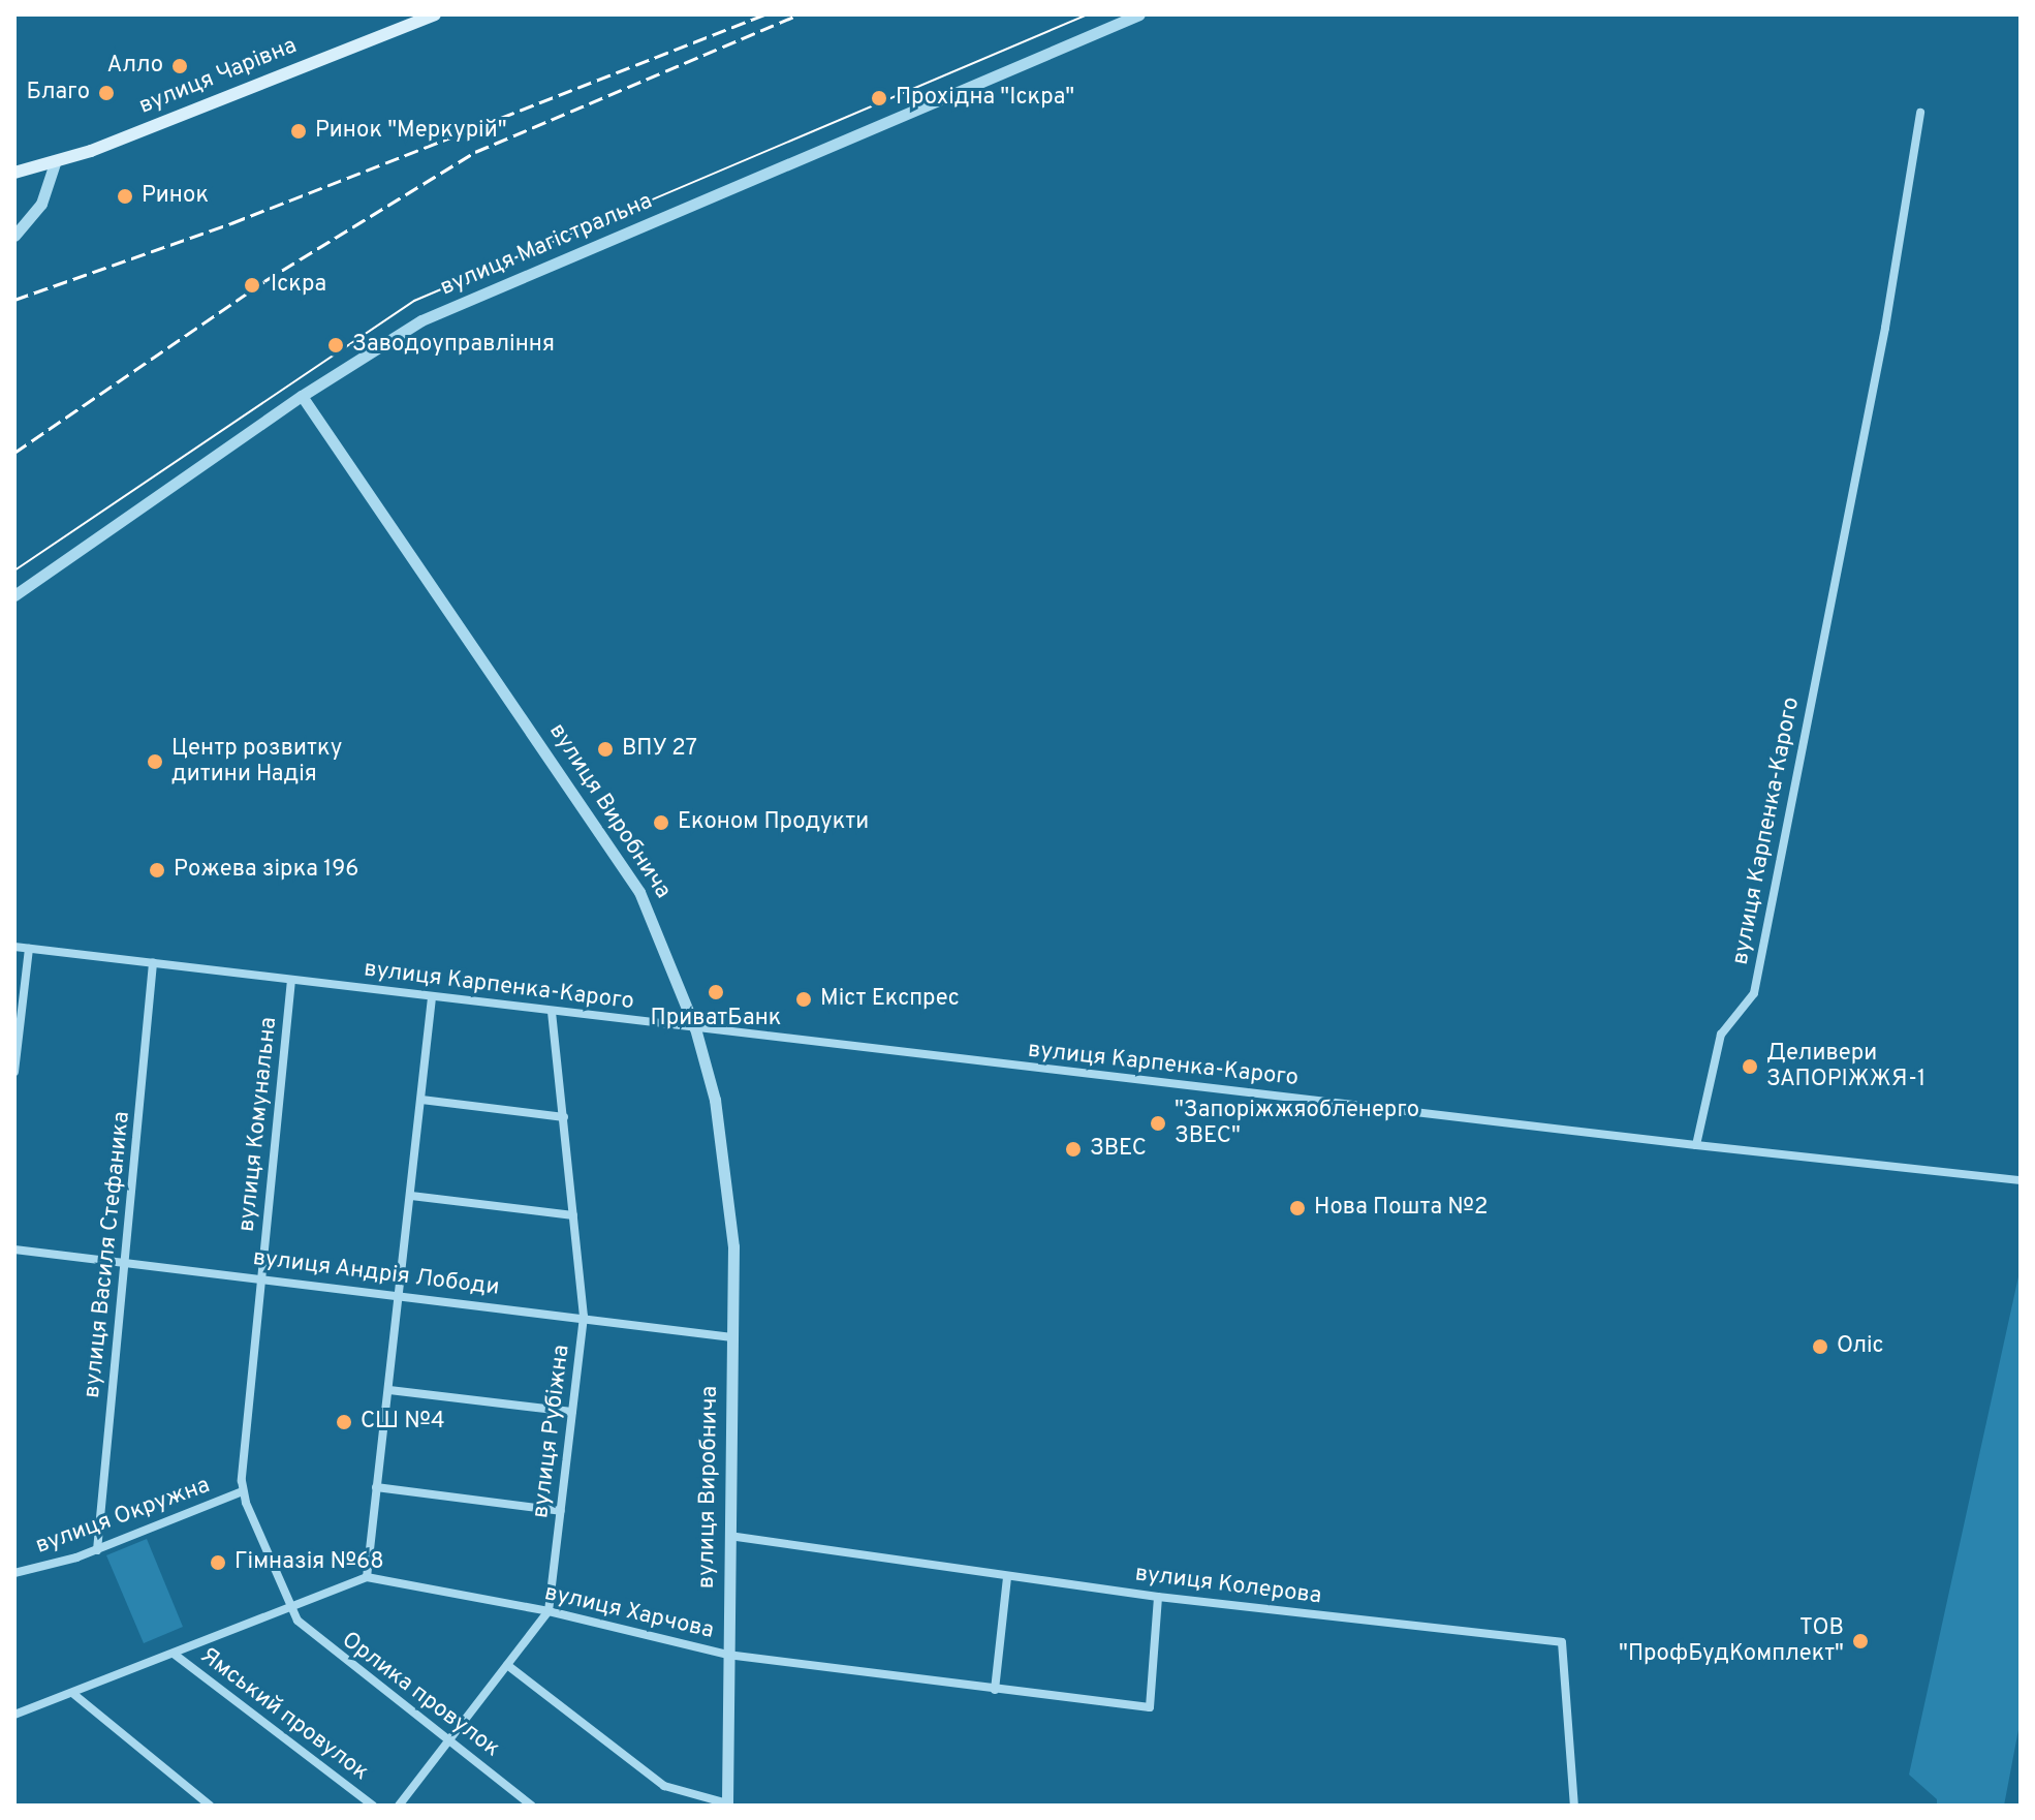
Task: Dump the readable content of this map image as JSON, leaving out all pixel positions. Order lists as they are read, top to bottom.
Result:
{
  "streets": {
    "main road": ["вулиця Чарівна"],
    "street": [
      "вулиця Магістральна",
      "вулиця Виробнича",
      "вулиця Карпенка-Карого",
      "вулиця Комунальна",
      "вулиця Василя Стефаника",
      "вулиця Андрія Лободи",
      "вулиця Рубіжна",
      "вулиця Окружна",
      "вулиця Колерова",
      "вулиця Харчова",
      "Орлика провулок",
      "Ямський провулок"
    ]
  },
  "crossings": [
    ["вулиця Магістральна", "вулиця Виробнича"],
    ["вулиця Виробнича", "вулиця Карпенка-Карого"],
    ["вулиця Виробнича", "вулиця Андрія Лободи"],
    ["вулиця Виробнича", "вулиця Колерова"],
    ["вулиця Виробнича", "вулиця Харчова"],
    ["вулиця Карпенка-Карого", "вулиця Комунальна"],
    ["вулиця Карпенка-Карого", "вулиця Василя Стефаника"],
    ["вулиця Карпенка-Карого", "вулиця Рубіжна"],
    ["вулиця Комунальна", "вулиця Андрія Лободи"],
    ["вулиця Комунальна", "вулиця Окружна"],
    ["вулиця Комунальна", "Орлика провулок"],
    ["вулиця Василя Стефаника", "вулиця Андрія Лободи"],
    ["вулиця Василя Стефаника", "вулиця Окружна"],
    ["вулиця Андрія Лободи", "вулиця Рубіжна"],
    ["вулиця Рубіжна", "вулиця Харчова"],
    ["вулиця Колерова", "вулиця Харчова"]
  ],
  "places": [
    "Алло",
    "Благо",
    "Прохідна \"Іскра\"",
    "Ринок \"Меркурій\"",
    "Ринок",
    "Іскра",
    "Заводоуправління",
    "ВПУ 27",
    "Центр розвитку дитини Надія",
    "Економ Продукти",
    "Рожева зірка 196",
    "ПриватБанк",
    "Мiст Експрес",
    "Деливери ЗАПОРІЖЖЯ-1",
    "\"Запоріжжяобленерго ЗВЕС\"",
    "ЗВЕС",
    "Нова Пошта №2",
    "Оліс",
    "СШ №4",
    "Гімназія №68",
    "ТОВ \"ПрофБудКомплект\""
  ]
}
